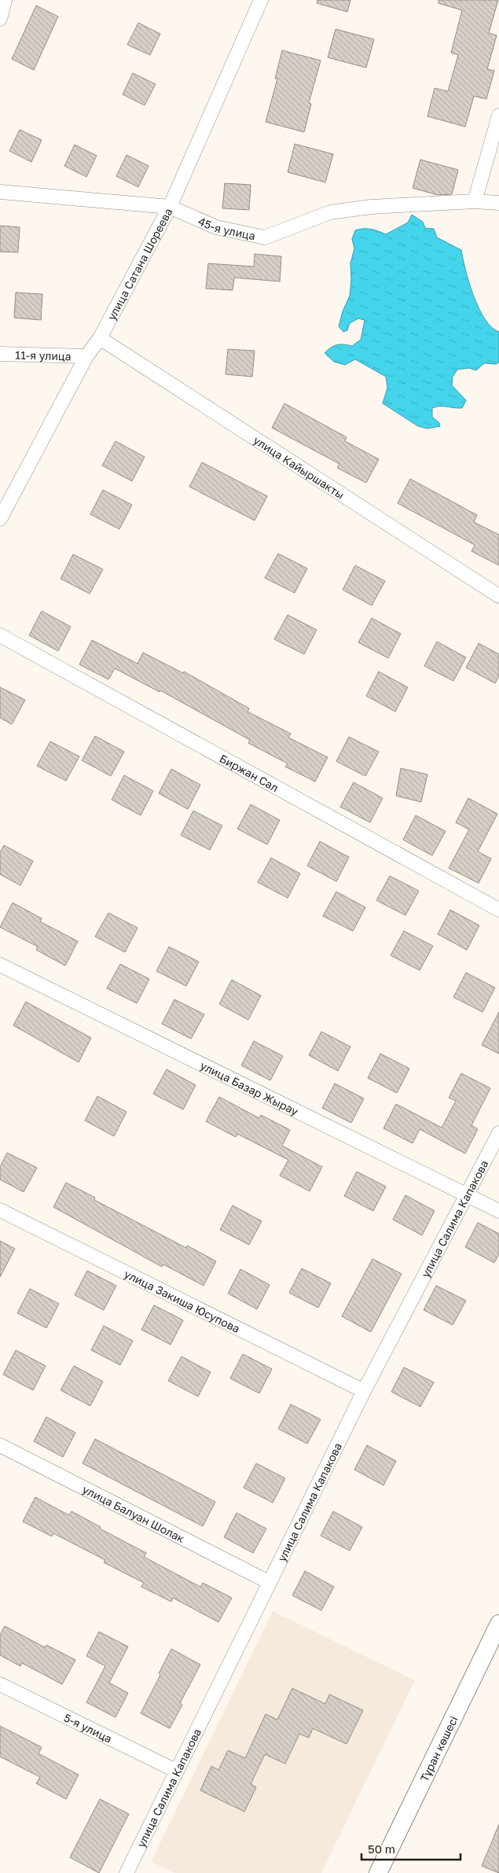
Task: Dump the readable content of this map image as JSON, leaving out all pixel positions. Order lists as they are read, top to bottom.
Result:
{
  "streets": {
    "street": [
      "45-я улица",
      "улица Сатана Шореева",
      "11-я улица",
      "улица Кайыршакты",
      "Биржан Сал",
      "улица Базар Жырау",
      "улица Салима Капакова",
      "улица Закиша Юсупова",
      "улица Балуан Шолак",
      "5-я улица",
      "Тұран көшесі"
    ]
  },
  "crossings": [
    ["45-я улица", "улица Сатана Шореева"],
    ["улица Сатана Шореева", "11-я улица"],
    ["улица Сатана Шореева", "улица Кайыршакты"],
    ["улица Базар Жырау", "улица Салима Капакова"],
    ["улица Салима Капакова", "улица Закиша Юсупова"],
    ["улица Салима Капакова", "улица Балуан Шолак"],
    ["улица Салима Капакова", "5-я улица"]
  ],
  "scale_bar": "50 m"
}
